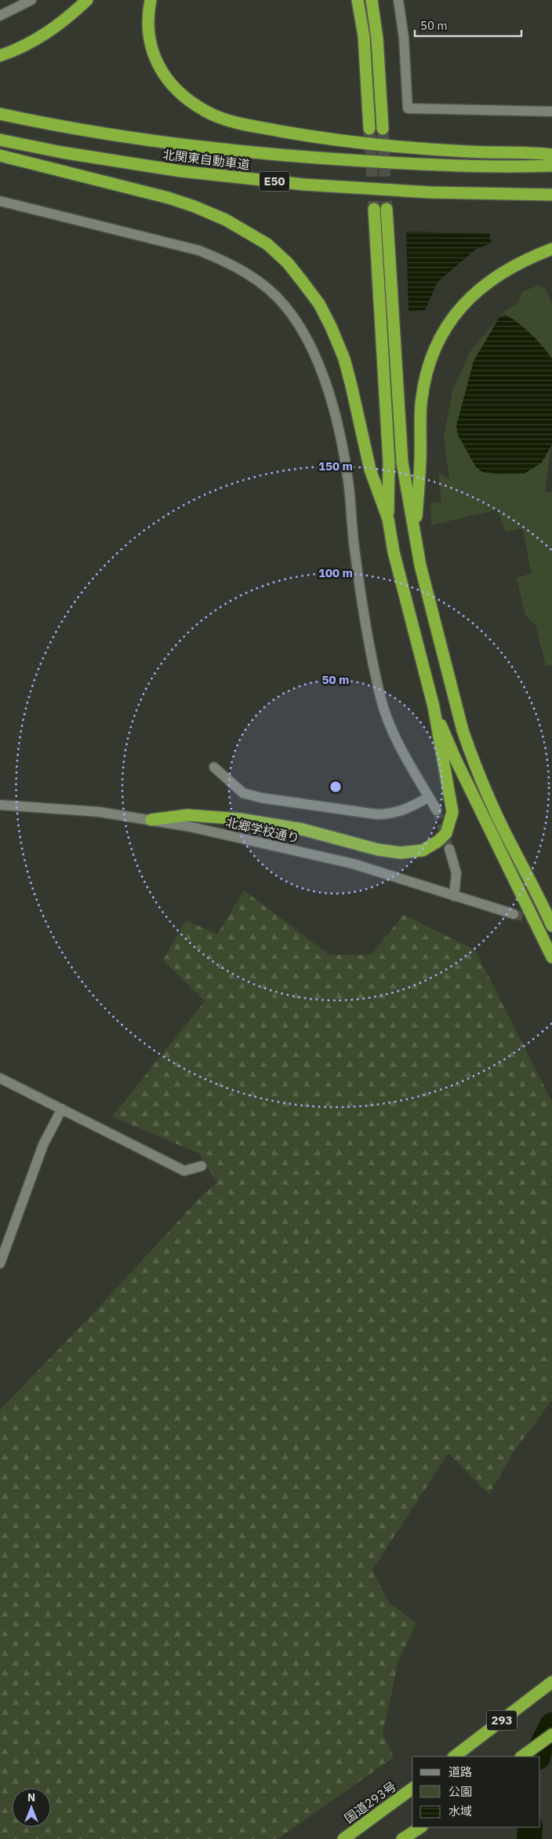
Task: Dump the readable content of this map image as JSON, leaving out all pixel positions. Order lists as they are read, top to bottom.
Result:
{
  "streets": {
    "highway": [
      "北関東自動車道",
      "E50",
      "293",
      "国道293号"
    ],
    "street": ["北郷学校通り"]
  },
  "legend": ["道路", "公園", "水域"],
  "scale_bar": "50 m",
  "north": "top",
  "rings": ["150 m", "100 m", "50 m"]
}
